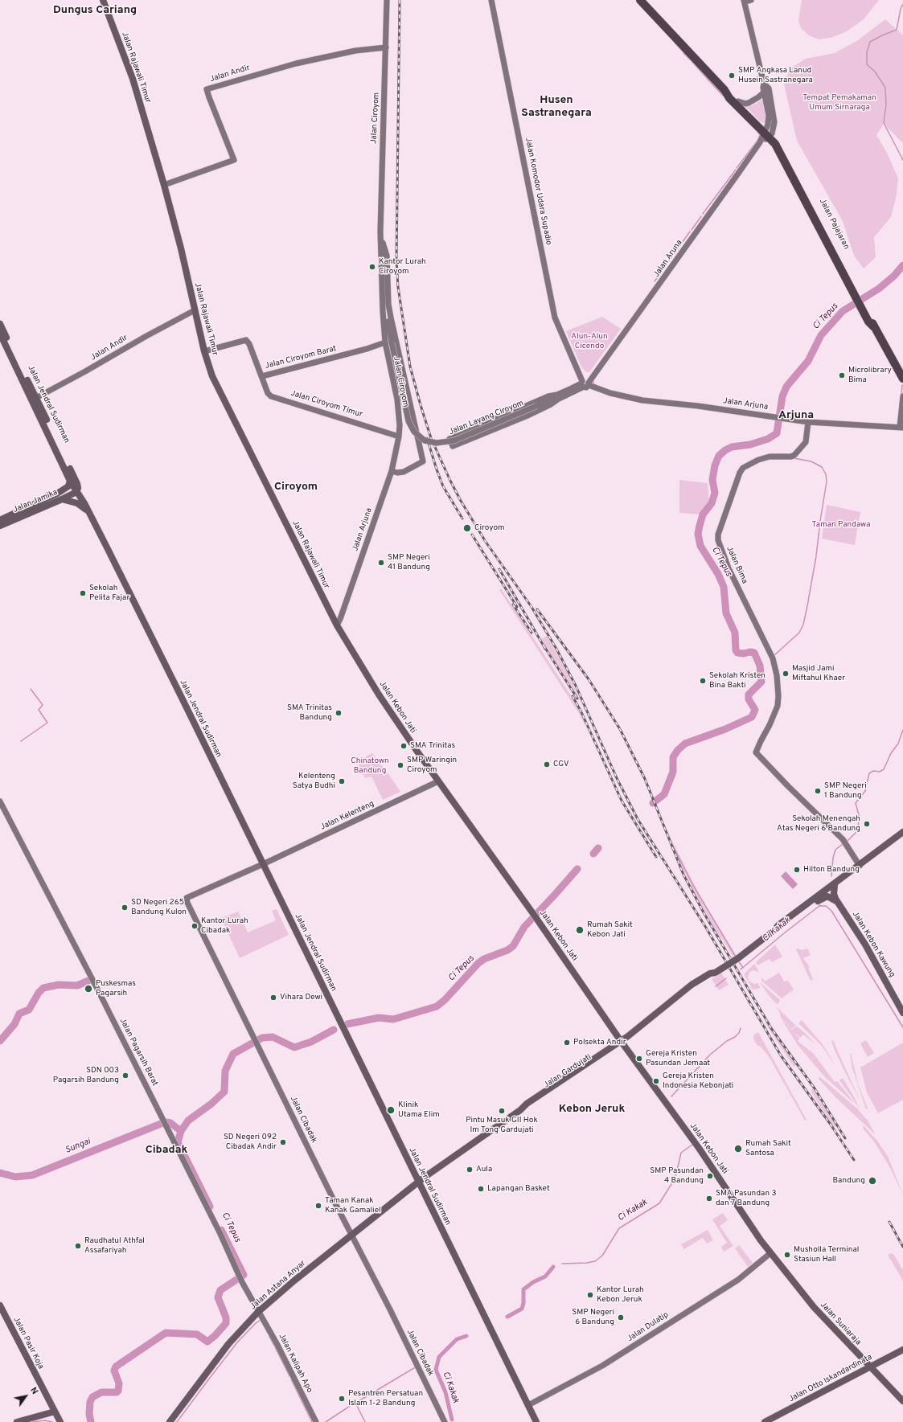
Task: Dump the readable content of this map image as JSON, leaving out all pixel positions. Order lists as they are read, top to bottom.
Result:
{
  "streets": {
    "highway": ["Jalan Pajajaran"],
    "main road": [
      "Jalan Rajawali Timur",
      "Jalan Jendral Sudirman",
      "Jalan Jamika",
      "Jalan Kebon Jati",
      "Jalan Kebon Kawung",
      "Jalan Gardujati",
      "Jalan Astana Anyar",
      "Jalan Suniaraja",
      "Jalan Pasir Koja",
      "Jalan Otto Iskandardinata"
    ],
    "street": [
      "Jalan Andir",
      "Jalan Ciroyom",
      "Jalan Komodor Udara Supadio",
      "Jalan Aruna",
      "Jalan Ciroyom Barat",
      "Jalan Ciroyom Timur",
      "Jalan Arjuna",
      "Jalan Layang Ciroyom",
      "Jalan Bima",
      "Jalan Kelenteng",
      "Jalan Pagarsih Barat",
      "Jalan Cibadak",
      "Jalan Dulatip",
      "Jalan Kalipah Apo"
    ]
  },
  "crossings": [
    ["Jalan Rajawali Timur", "Jalan Andir"],
    ["Jalan Rajawali Timur", "Jalan Ciroyom Barat"],
    ["Jalan Rajawali Timur", "Jalan Arjuna"],
    ["Jalan Rajawali Timur", "Jalan Kebon Jati"],
    ["Jalan Andir", "Jalan Ciroyom"],
    ["Jalan Andir", "Jalan Jendral Sudirman"],
    ["Jalan Ciroyom", "Jalan Ciroyom Barat"],
    ["Jalan Ciroyom", "Jalan Ciroyom Timur"],
    ["Jalan Ciroyom", "Jalan Arjuna"],
    ["Jalan Ciroyom", "Jalan Layang Ciroyom"],
    ["Jalan Komodor Udara Supadio", "Jalan Aruna"],
    ["Jalan Komodor Udara Supadio", "Jalan Arjuna"],
    ["Jalan Pajajaran", "Jalan Aruna"],
    ["Jalan Aruna", "Jalan Arjuna"],
    ["Jalan Ciroyom Barat", "Jalan Ciroyom Timur"],
    ["Jalan Ciroyom Barat", "Jalan Layang Ciroyom"],
    ["Jalan Jendral Sudirman", "Jalan Jamika"],
    ["Jalan Jendral Sudirman", "Jalan Kelenteng"],
    ["Jalan Jendral Sudirman", "Jalan Gardujati"],
    ["Jalan Jendral Sudirman", "Jalan Cibadak"],
    ["Jalan Jendral Sudirman", "Jalan Astana Anyar"],
    ["Jalan Jendral Sudirman", "Jalan Dulatip"],
    ["Jalan Arjuna", "Jalan Bima"],
    ["Jalan Arjuna", "Jalan Kebon Jati"],
    ["Jalan Kebon Jati", "Jalan Kelenteng"],
    ["Jalan Kebon Jati", "Jalan Gardujati"],
    ["Jalan Kebon Jati", "Jalan Suniaraja"],
    ["Jalan Kebon Jati", "Jalan Dulatip"],
    ["Jalan Kelenteng", "Jalan Cibadak"],
    ["Jalan Pagarsih Barat", "Jalan Astana Anyar"],
    ["Jalan Pagarsih Barat", "Jalan Kalipah Apo"],
    ["Jalan Gardujati", "Jalan Astana Anyar"],
    ["Jalan Cibadak", "Jalan Astana Anyar"],
    ["Jalan Astana Anyar", "Jalan Kalipah Apo"],
    ["Jalan Suniaraja", "Jalan Dulatip"],
    ["Jalan Suniaraja", "Jalan Otto Iskandardinata"]
  ],
  "districts": [
    "Dungus Cariang",
    "Husen Sastranegara",
    "Arjuna",
    "Ciroyom",
    "Kebon Jeruk",
    "Cibadak"
  ],
  "water": ["Ci Tepus", "Ci Kakak", "Sungai"],
  "parks": [
    "Tempat Pemakaman Umum Sirnaraga",
    "Alun-Alun Cicendo",
    "Taman Pandawa",
    "Chinatown Bandung"
  ],
  "places": [
    "SMP Angkasa Lanud Husein Sastranegara",
    "Kantor Lurah Ciroyom",
    "Microlibrary Bima",
    "Ciroyom",
    "SMP Negeri 41 Bandung",
    "Sekolah Pelita Fajar",
    "Masjid Jami Miftahul Khaer",
    "Sekolah Kristen Bina Bakti",
    "SMA Trinitas Bandung",
    "SMA Trinitas",
    "CGV",
    "SMP Waringin Ciroyom",
    "Kelenteng Satya Budhi",
    "SMP Negeri 1 Bandung",
    "Sekolah Menengah Atas Negeri 6 Bandung",
    "Hilton Bandung",
    "SD Negeri 265 Bandung Kulon",
    "Kantor Lurah Cibadak",
    "Rumah Sakit Kebon Jati",
    "Puskesmas Pagarsih",
    "Vihara Dewi",
    "Polsekta Andir",
    "Gereja Kristen Pasundan Jemaat",
    "SDN 003 Pagarsih Bandung",
    "Gereja Kristen Indonesia Kebonjati",
    "Klinik Utama Elim",
    "Pintu Masuk GII Hok Im Tong Gardujati",
    "SD Negeri 092 Cibadak Andir",
    "Rumah Sakit Santosa",
    "Aula",
    "SMP Pasundan 4 Bandung",
    "Bandung",
    "Lapangan Basket",
    "SMA Pasundan 3 dan 7 Bandung",
    "Taman Kanak Kanak Gamaliel",
    "Raudhatul Athfal Assafariyah",
    "Musholla Terminal Stasiun Hall",
    "Kantor Lurah Kebon Jeruk",
    "SMP Negeri 6 Bandung",
    "Pesantren Persatuan Islam 1-2 Bandung"
  ],
  "north": "top right"
}
